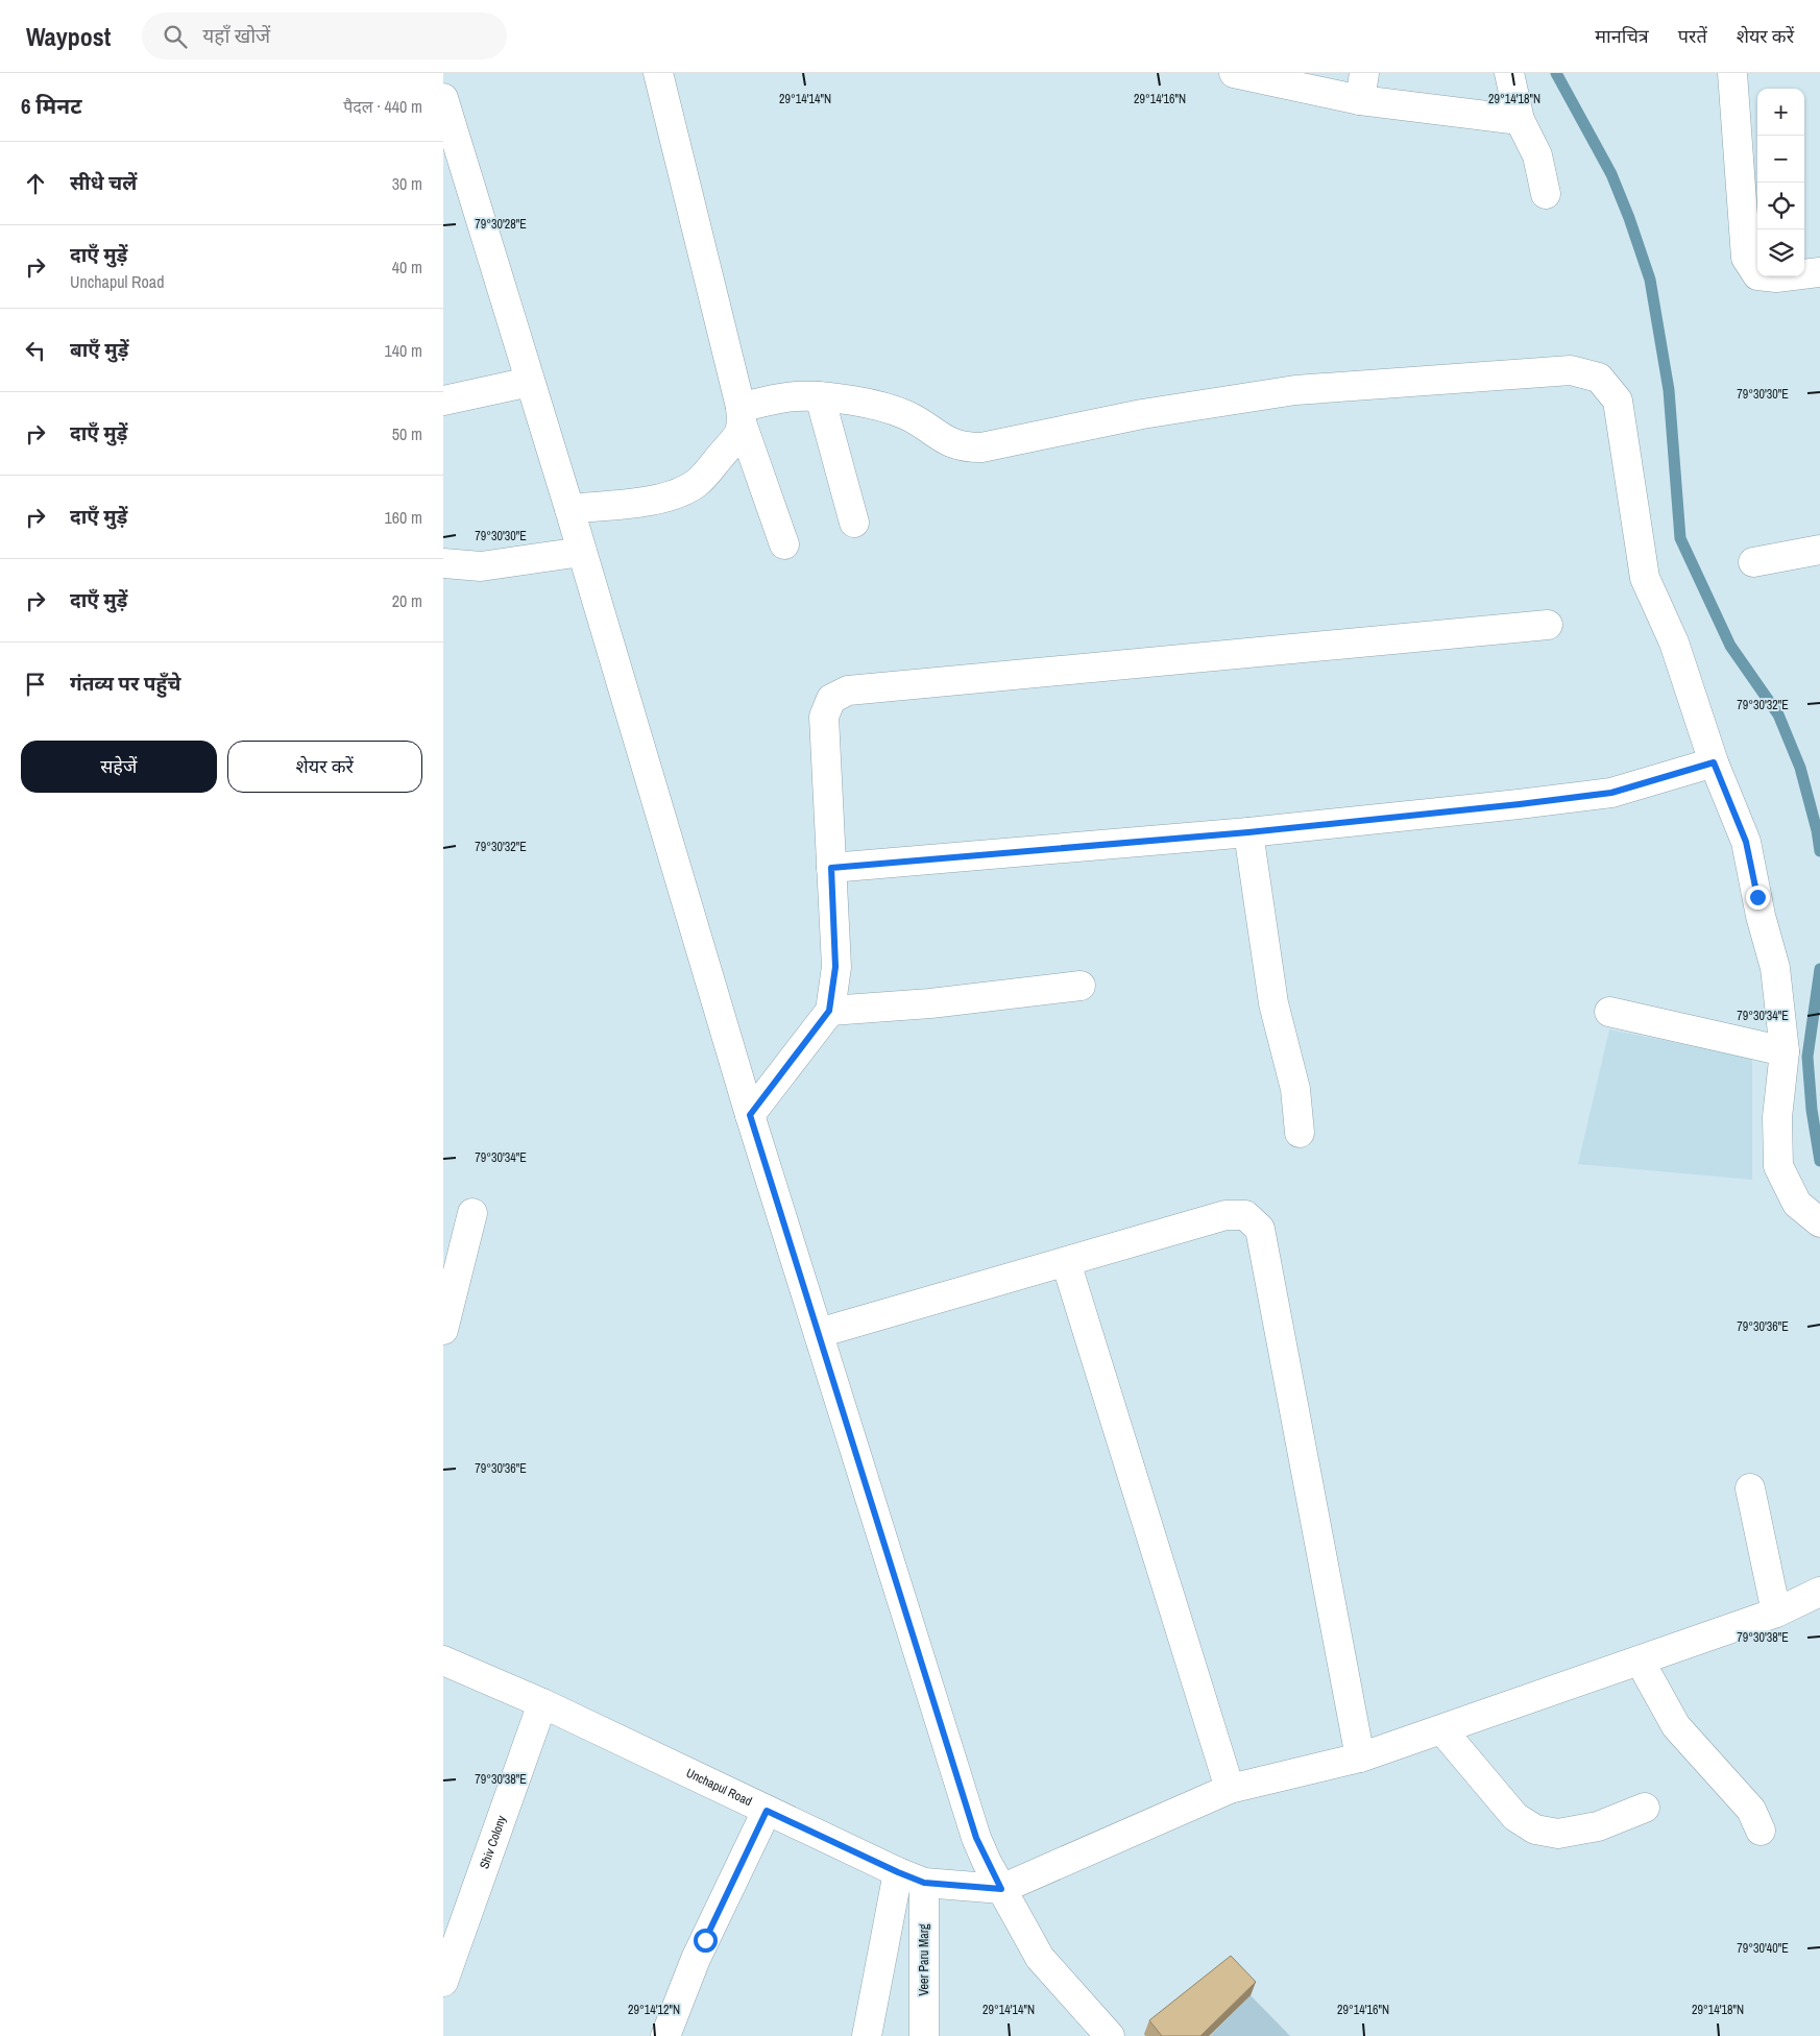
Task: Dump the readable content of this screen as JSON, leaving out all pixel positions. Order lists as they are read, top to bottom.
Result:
{
  "streets": {
    "street": ["Unchapul Road", "Shiv Colony", "Veer Paru Marg"]
  },
  "crossings": [
    ["Unchapul Road", "Shiv Colony"],
    ["Unchapul Road", "Veer Paru Marg"]
  ],
  "page": {
    "header": "Waypost",
    "search": "यहाँ खोजें",
    "nav": ["मानचित्र", "परतें", "शेयर करें"],
    "heading": ["6 मिनट", "पैदल · 440 m"],
    "map_buttons": ["+", "−"],
    "list": [
      ["सीधे चलें", "30 m"],
      ["दाएँ मुड़ें", "Unchapul Road", "40 m"],
      ["बाएँ मुड़ें", "140 m"],
      ["दाएँ मुड़ें", "50 m"],
      ["दाएँ मुड़ें", "160 m"],
      ["दाएँ मुड़ें", "20 m"],
      "गंतव्य पर पहुँचे"
    ],
    "buttons": ["सहेजें", "शेयर करें"]
  },
  "coordinates": [
    "29°14'14\"N",
    "29°14'16\"N",
    "29°14'18\"N",
    "79°30'28\"E",
    "79°30'30\"E",
    "79°30'32\"E",
    "79°30'34\"E",
    "79°30'36\"E",
    "79°30'38\"E",
    "79°30'40\"E",
    "29°14'12\"N"
  ]
}
